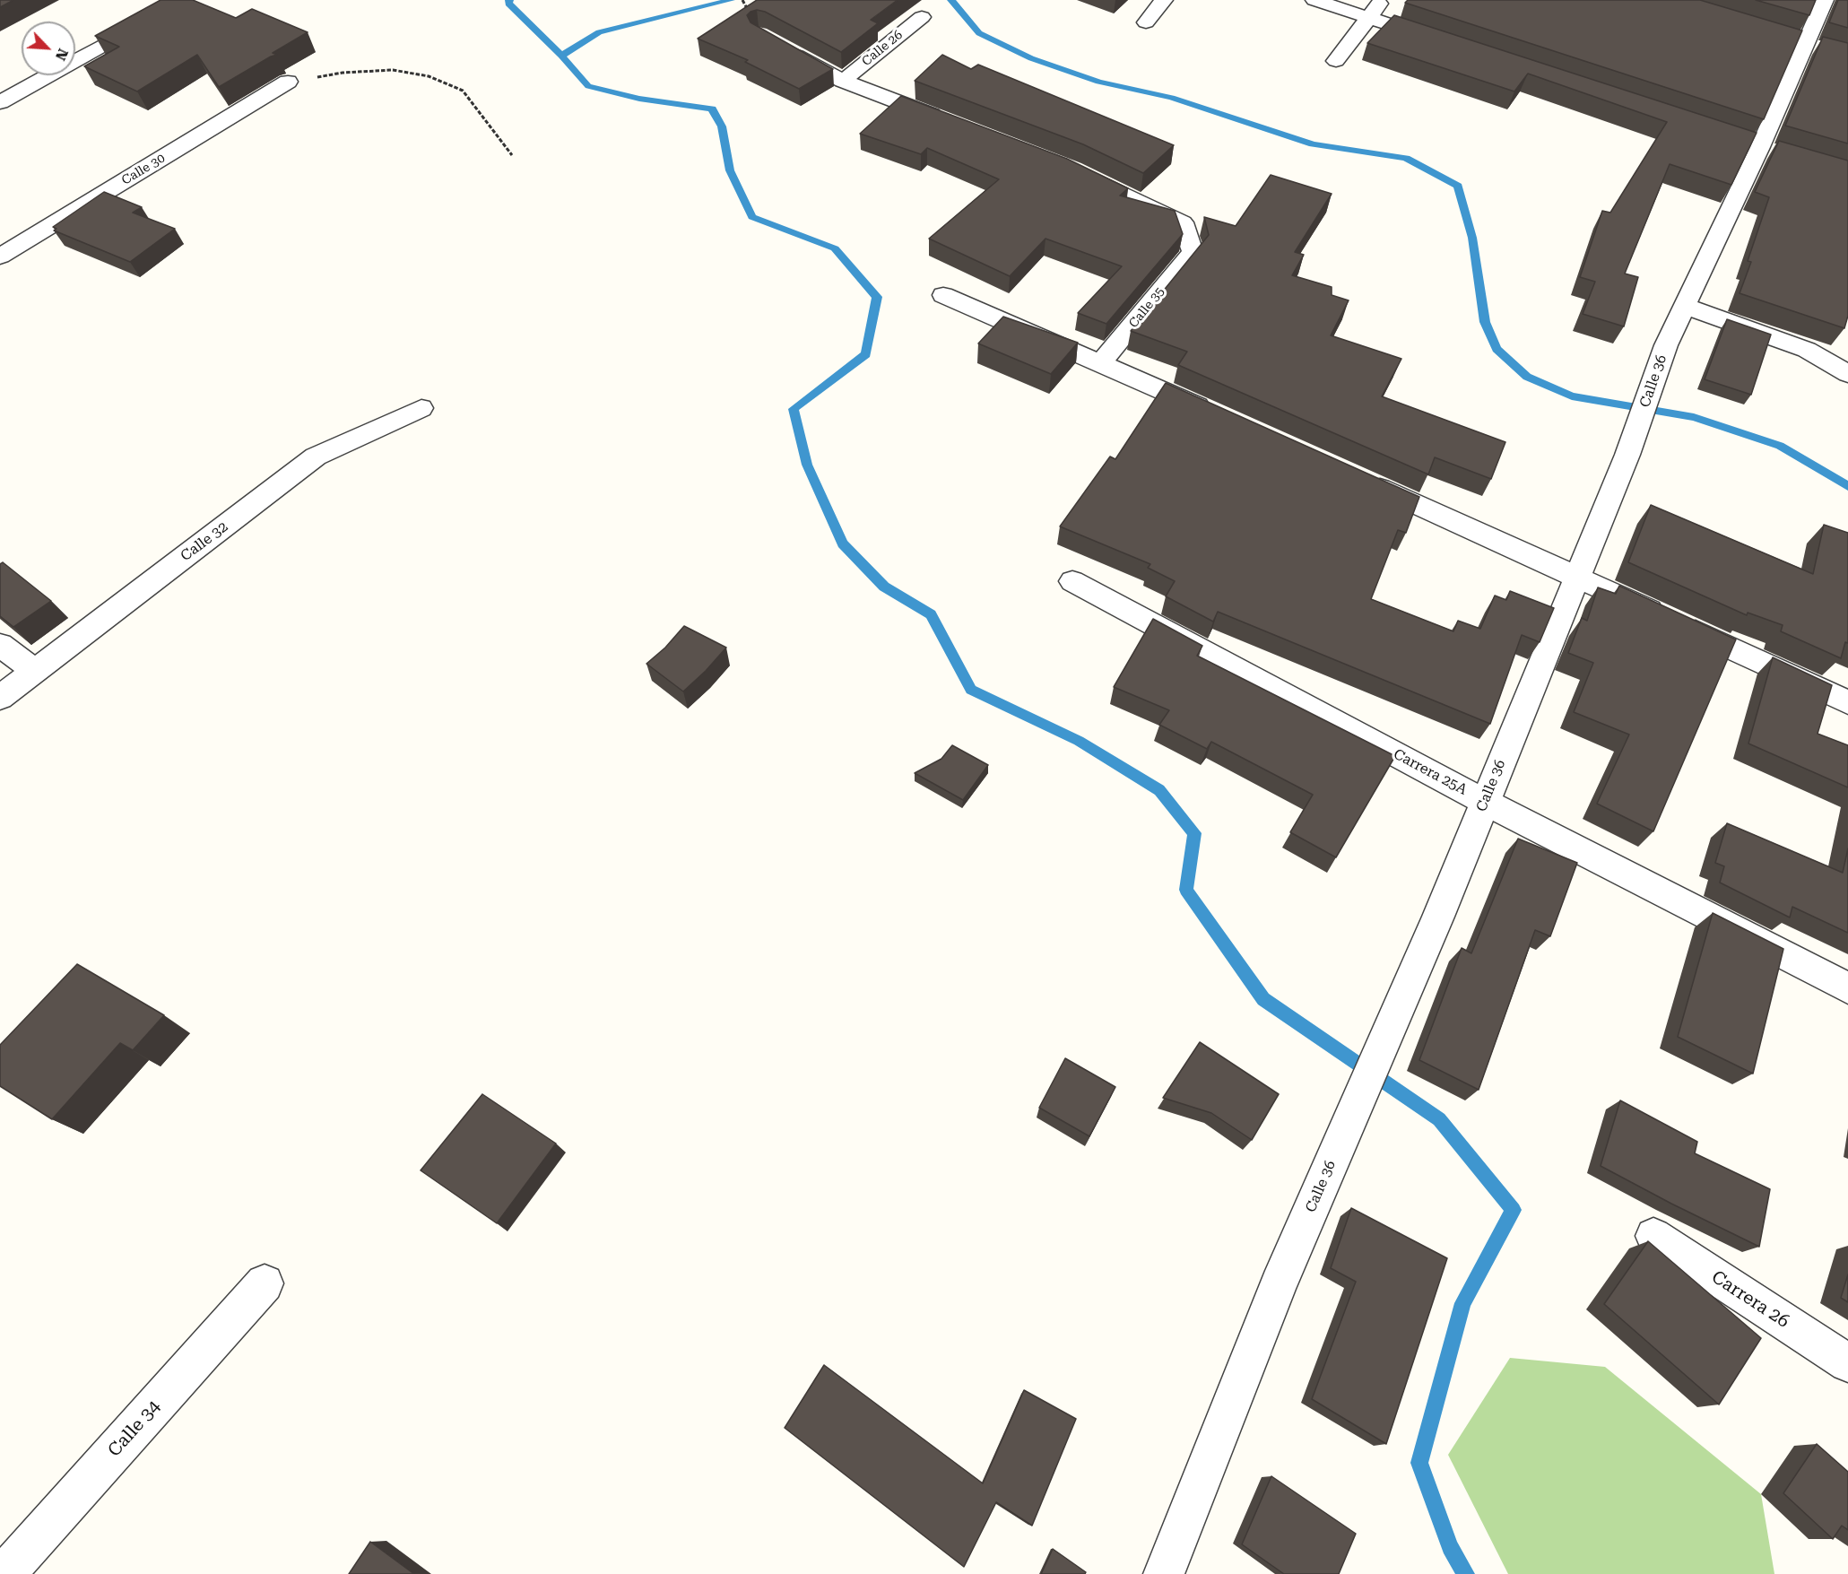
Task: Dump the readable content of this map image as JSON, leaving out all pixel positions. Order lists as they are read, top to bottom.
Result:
{
  "streets": {
    "street": [
      "Calle 26",
      "Calle 30",
      "Calle 35",
      "Calle 36",
      "Calle 32",
      "Carrera 25A",
      "Carrera 26",
      "Calle 34"
    ]
  },
  "crossings": [
    ["Calle 36", "Carrera 25A"]
  ],
  "north": "bottom right"
}
